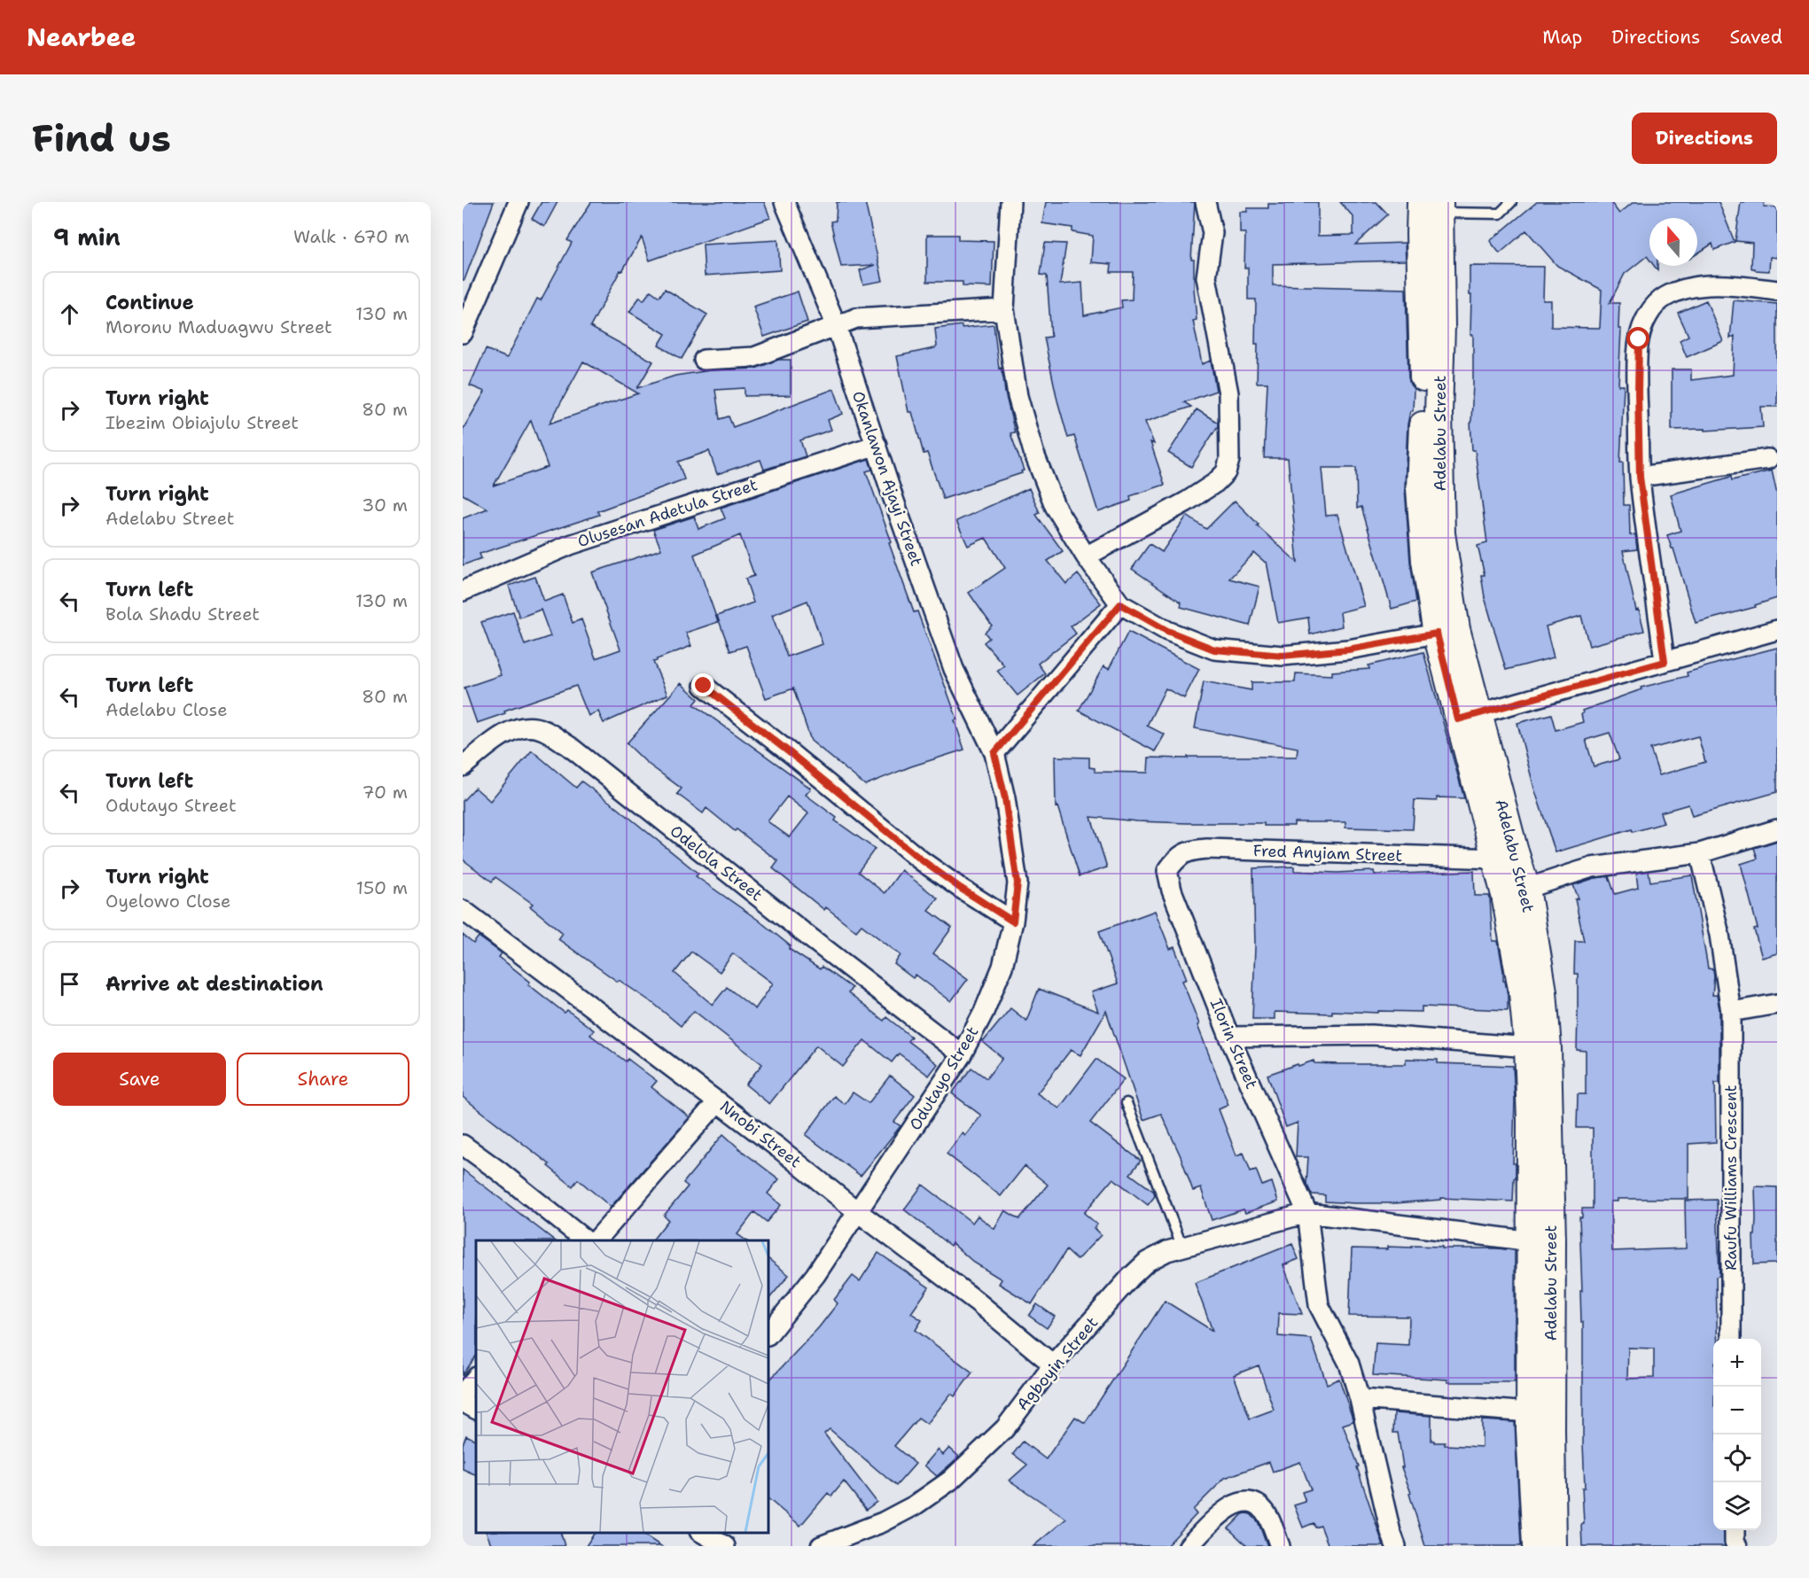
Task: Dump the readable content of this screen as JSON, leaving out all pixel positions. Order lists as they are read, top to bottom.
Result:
{
  "streets": {
    "main road": ["Adelabu Street"],
    "street": [
      "Okanlawon Ajayi Street",
      "Olusesan Adetula Street",
      "Fred Anyiam Street",
      "Odelola Street",
      "Ilorin Street",
      "Odutayo Street",
      "Nnobi Street",
      "Raufu Williams Crescent",
      "Agboyin Street"
    ]
  },
  "crossings": [
    ["Adelabu Street", "Fred Anyiam Street"],
    ["Okanlawon Ajayi Street", "Olusesan Adetula Street"],
    ["Okanlawon Ajayi Street", "Odutayo Street"],
    ["Fred Anyiam Street", "Ilorin Street"],
    ["Odelola Street", "Odutayo Street"],
    ["Ilorin Street", "Agboyin Street"],
    ["Odutayo Street", "Nnobi Street"],
    ["Nnobi Street", "Agboyin Street"]
  ],
  "north": "top",
  "page": {
    "header": "Nearbee",
    "nav": ["Map", "Directions", "Saved"],
    "buttons": [
      "Directions",
      ["Save", "Share"]
    ],
    "title": "Find us",
    "heading": ["9 min", "Walk · 670 m"],
    "list": [
      ["Continue", "Moronu Maduagwu Street", "130 m"],
      ["Turn right", "Ibezim Obiajulu Street", "80 m"],
      ["Turn right", "Adelabu Street", "30 m"],
      ["Turn left", "Bola Shadu Street", "130 m"],
      ["Turn left", "Adelabu Close", "80 m"],
      ["Turn left", "Odutayo Street", "70 m"],
      ["Turn right", "Oyelowo Close", "150 m"],
      "Arrive at destination"
    ],
    "map_buttons": ["+", "−"]
  }
}
